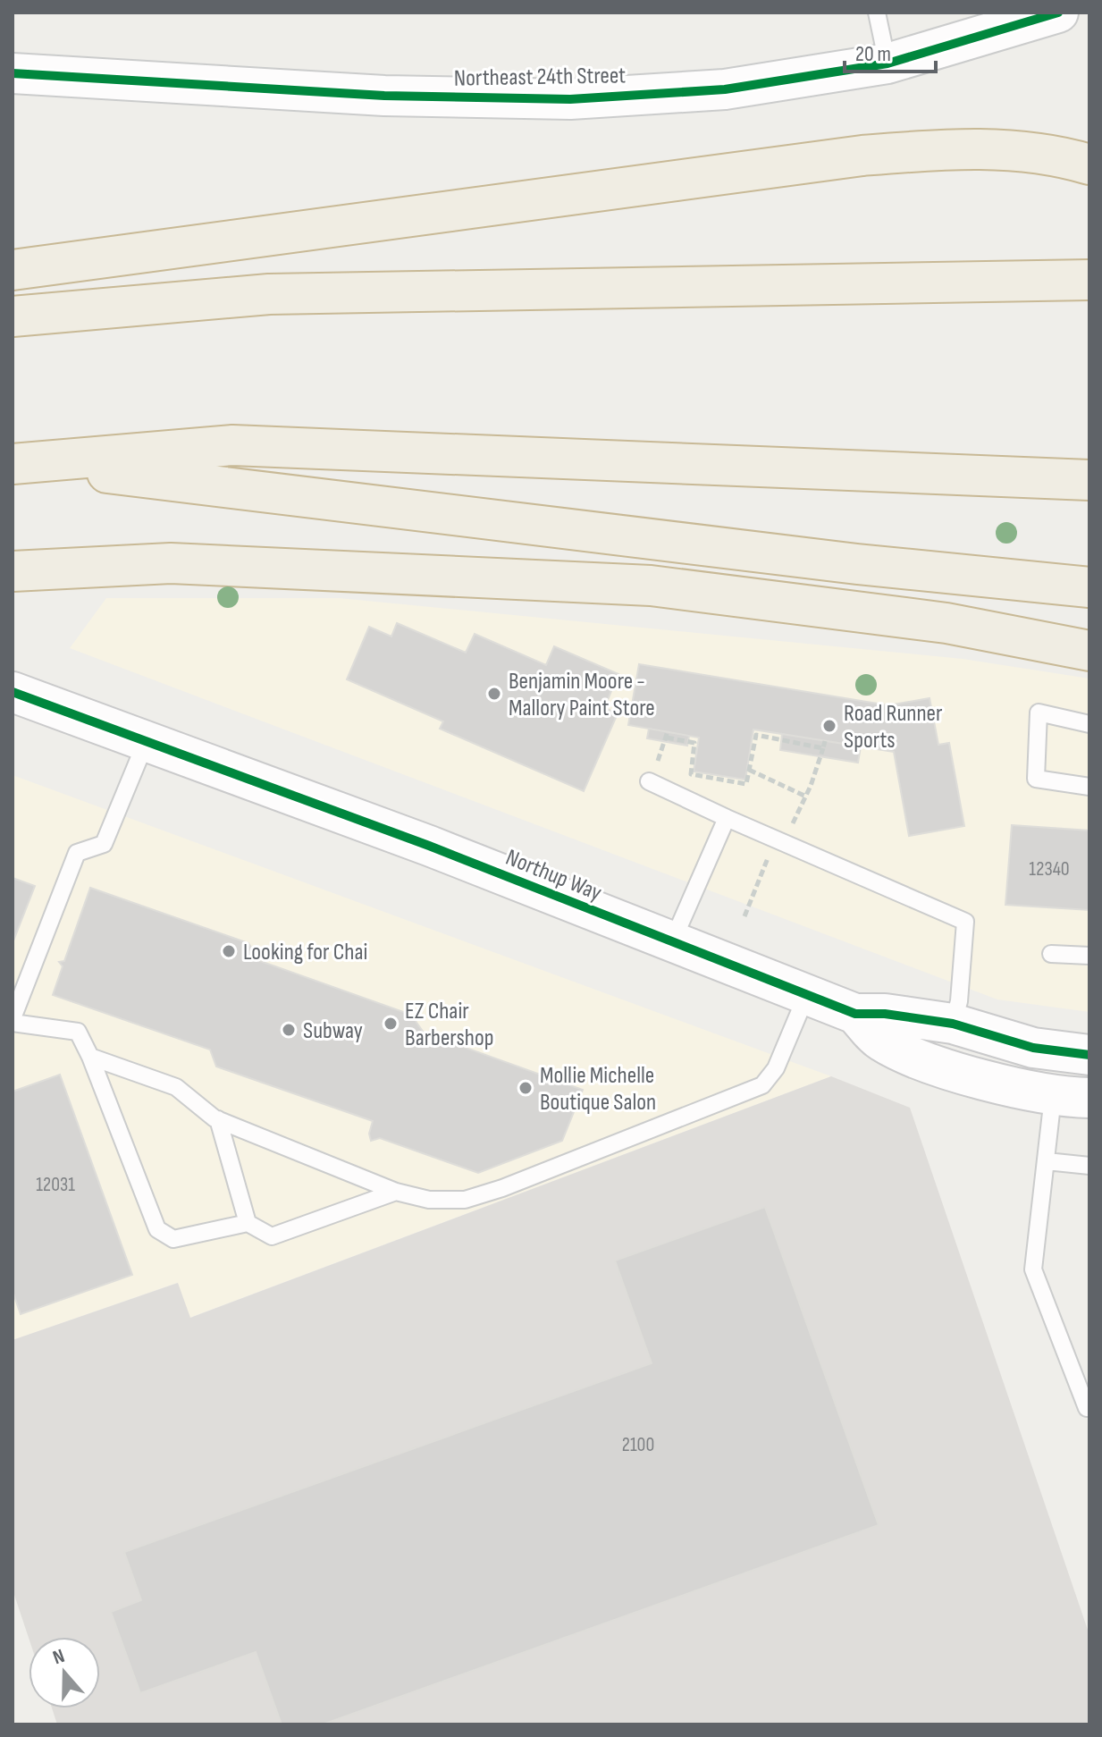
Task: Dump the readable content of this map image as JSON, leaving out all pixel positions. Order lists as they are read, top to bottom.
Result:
{
  "streets": {
    "main road": ["Northeast 24th Street", "Northup Way"]
  },
  "places": [
    "Benjamin Moore - Mallory Paint Store",
    "Road Runner Sports",
    "Looking for Chai",
    "EZ Chair Barbershop",
    "Subway",
    "Mollie Michelle Boutique Salon"
  ],
  "house_numbers": ["12340", "12031", "2100"],
  "scale_bar": "20 m",
  "north": "top"
}
